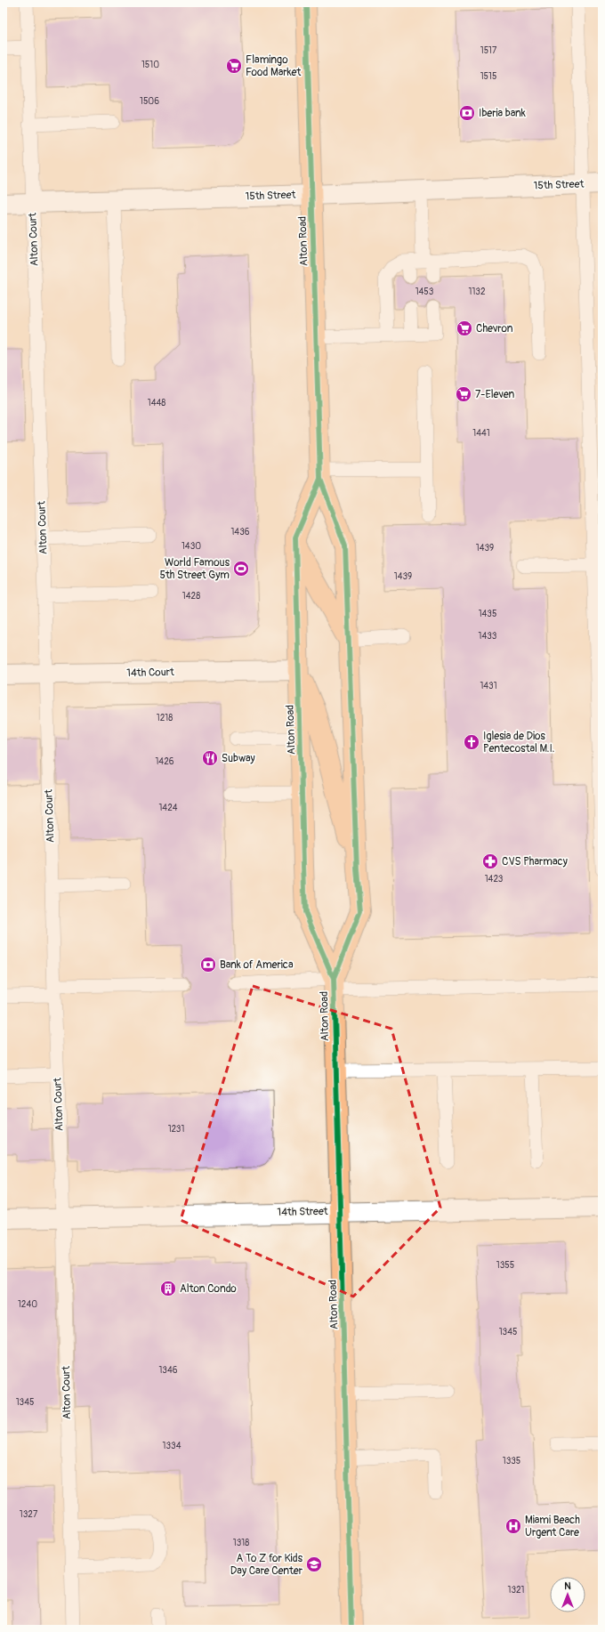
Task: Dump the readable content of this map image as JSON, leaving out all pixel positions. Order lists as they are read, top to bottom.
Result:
{
  "streets": {
    "highway": ["Alton Road"],
    "street": ["15th Street", "14th Court", "14th Street"],
    "lane": ["Alton Court"]
  },
  "crossings": [
    ["15th Street", "Alton Court"],
    ["15th Street", "Alton Road"],
    ["Alton Court", "14th Court"],
    ["Alton Court", "14th Street"],
    ["Alton Road", "14th Court"],
    ["Alton Road", "14th Street"]
  ],
  "places": {
    "supermarket": ["Flamingo Food Market", "Chevron", "7-Eleven"],
    "bank": ["Iberia bank", "Bank of America"],
    "sports": ["World Famous 5th Street Gym"],
    "church": ["Iglesia de Dios Pentecostal M.I."],
    "restaurant": ["Subway"],
    "pharmacy": ["CVS Pharmacy"],
    "building": ["Alton Condo"],
    "hospital": ["Miami Beach Urgent Care"],
    "school or university": ["A To Z for Kids Day Care Center"]
  },
  "house_numbers": [
    "1517",
    "1510",
    "1515",
    "1506",
    "1453",
    "1132",
    "1448",
    "1441",
    "1436",
    "1430",
    "1439",
    "1439",
    "1428",
    "1435",
    "1433",
    "1431",
    "1218",
    "1426",
    "1424",
    "1423",
    "1231",
    "1355",
    "1240",
    "1345",
    "1346",
    "1345",
    "1334",
    "1335",
    "1327",
    "1318",
    "1321"
  ],
  "north": "top"
}
